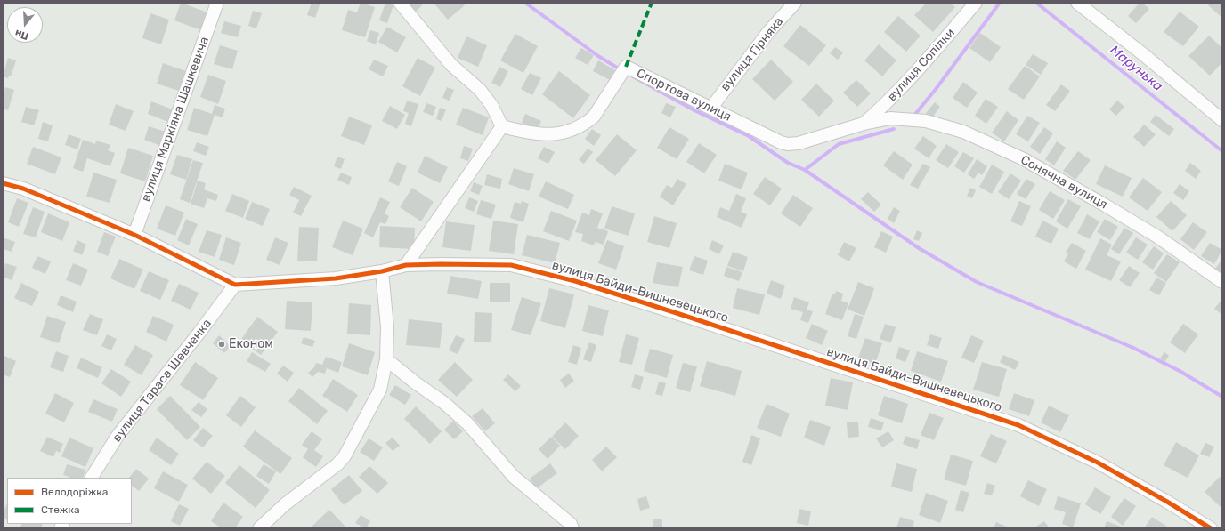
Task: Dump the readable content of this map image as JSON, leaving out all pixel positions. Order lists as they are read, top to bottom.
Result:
{
  "streets": {
    "street": [
      "вулиця Гірняка",
      "вулиця Сопілки",
      "Спортова вулиця",
      "вулиця Маркіяна Шашкевича",
      "Сонячна вулиця",
      "вулиця Байди-Вишневецького",
      "вулиця Тараса Шевченка"
    ]
  },
  "crossings": [
    ["вулиця Гірняка", "Спортова вулиця"],
    ["вулиця Сопілки", "Спортова вулиця"],
    ["Спортова вулиця", "Сонячна вулиця"],
    ["вулиця Маркіяна Шашкевича", "вулиця Байди-Вишневецького"],
    ["вулиця Байди-Вишневецького", "вулиця Тараса Шевченка"]
  ],
  "water": ["Марунька"],
  "places": ["Економ"],
  "legend": ["Велодоріжка", "Стежка"],
  "north": "bottom"
}
